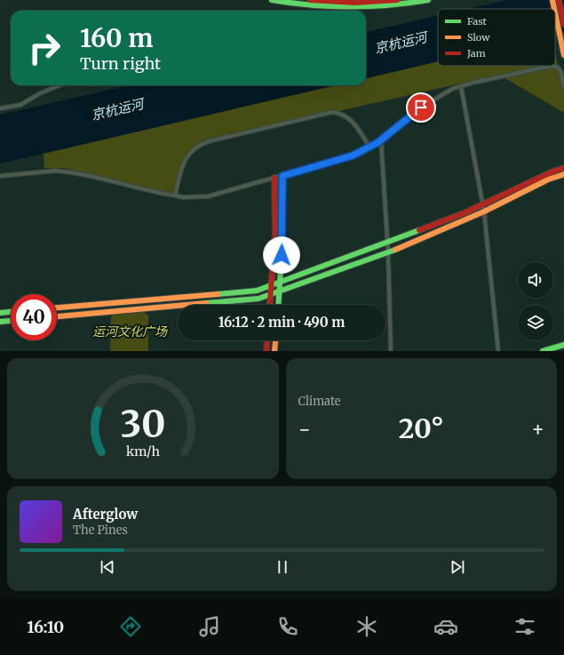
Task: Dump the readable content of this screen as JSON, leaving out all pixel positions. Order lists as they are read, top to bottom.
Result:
{
  "water": ["京杭运河"],
  "parks": ["运河文化广场"],
  "legend": ["Fast", "Slow", "Jam"],
  "page": {
    "turn": ["160 m", "Turn right"],
    "limit": "40",
    "trip": "16:12 · 2 min · 490 m",
    "tile": "Climate",
    "heat": ["−", "20°", "+"],
    "song": ["Afterglow", "The Pines"],
    "tabs": "16:10",
    "gauge": ["30", "km/h"]
  }
}
